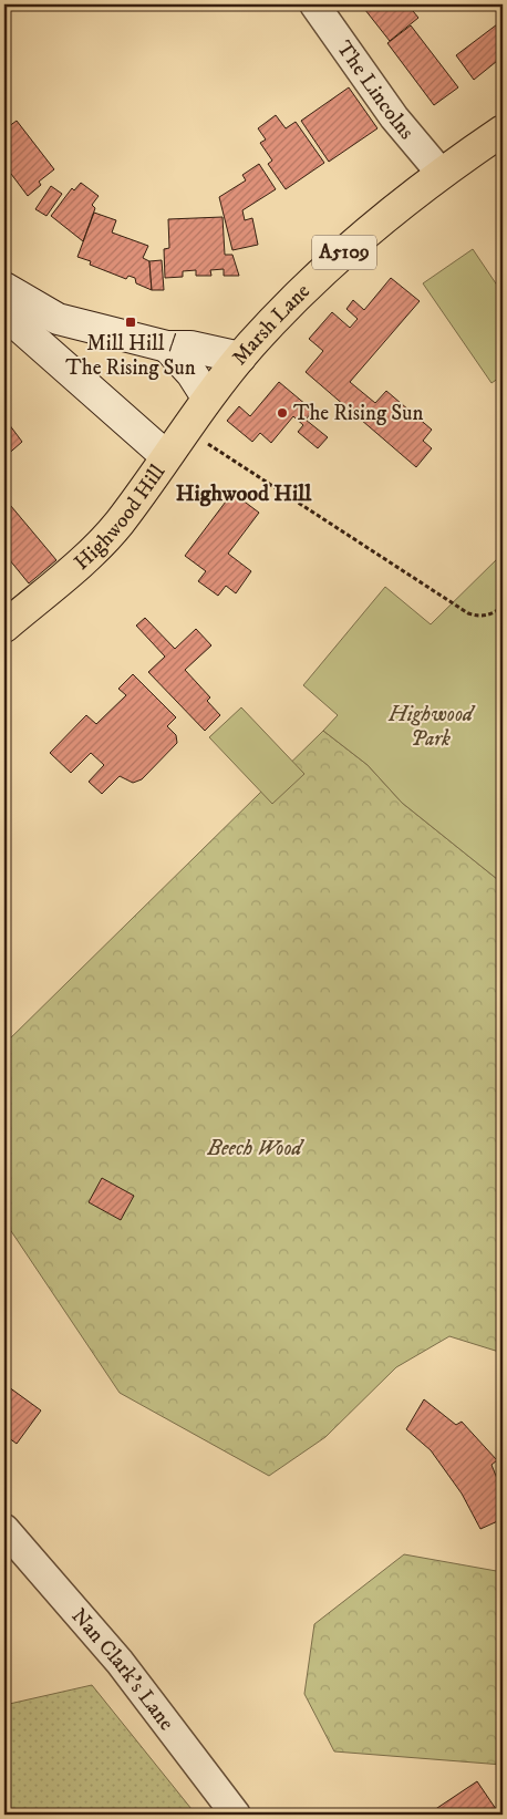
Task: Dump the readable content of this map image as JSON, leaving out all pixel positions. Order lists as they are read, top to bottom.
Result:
{
  "streets": {
    "main road": ["A5109", "Marsh Lane", "Highwood Hill"],
    "street": ["The Lincolns", "Nan Clark's Lane"]
  },
  "crossings": [
    ["The Lincolns", "Marsh Lane"],
    ["Marsh Lane", "Highwood Hill"]
  ],
  "districts": ["Highwood Hill"],
  "parks": ["Highwood Park", "Beech Wood"],
  "places": {
    "transit": ["Mill Hill / The Rising Sun"],
    "other": ["The Rising Sun"]
  }
}
